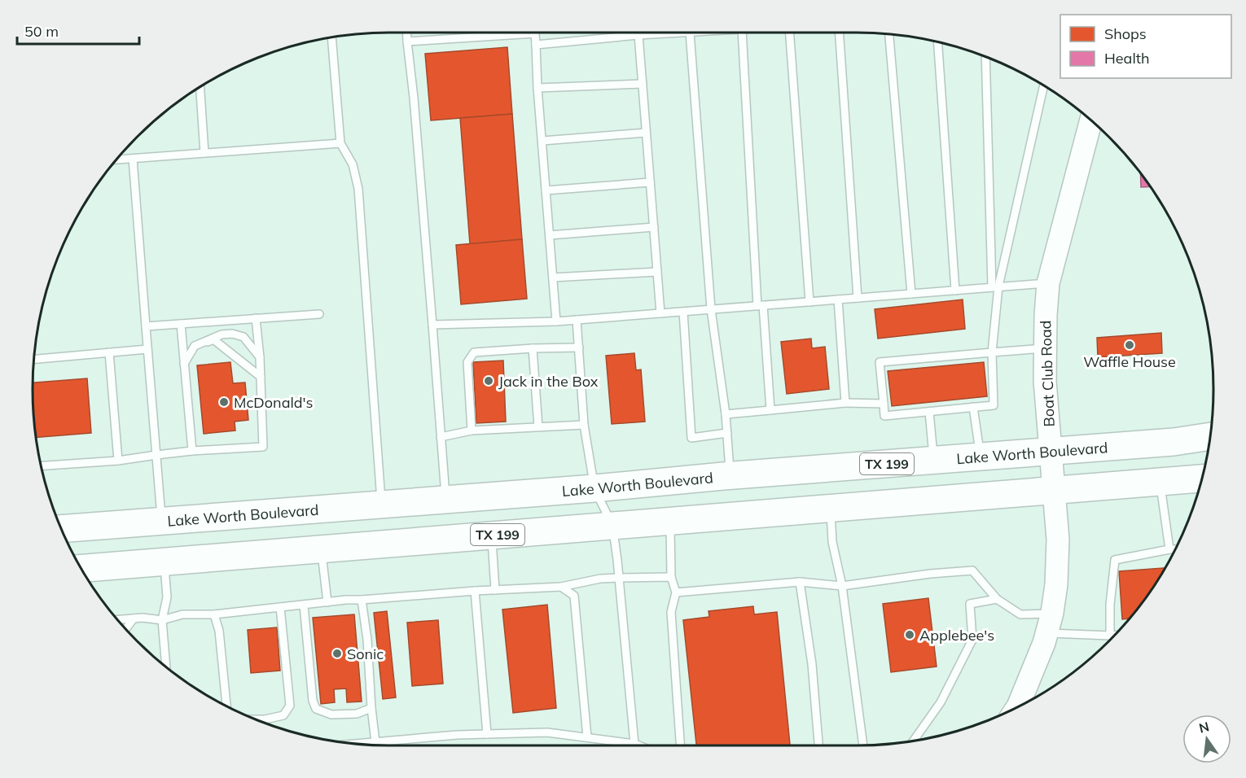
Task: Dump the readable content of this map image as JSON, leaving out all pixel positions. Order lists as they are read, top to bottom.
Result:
{
  "streets": {
    "highway": ["Lake Worth Boulevard", "TX 199"],
    "main road": ["Boat Club Road"]
  },
  "crossings": [
    ["Boat Club Road", "Lake Worth Boulevard"],
    ["Boat Club Road", "TX 199"]
  ],
  "places": [
    "Waffle House",
    "Jack in the Box",
    "McDonald's",
    "Applebee's",
    "Sonic"
  ],
  "legend": ["Shops", "Health"],
  "scale_bar": "50 m",
  "north": "top"
}
